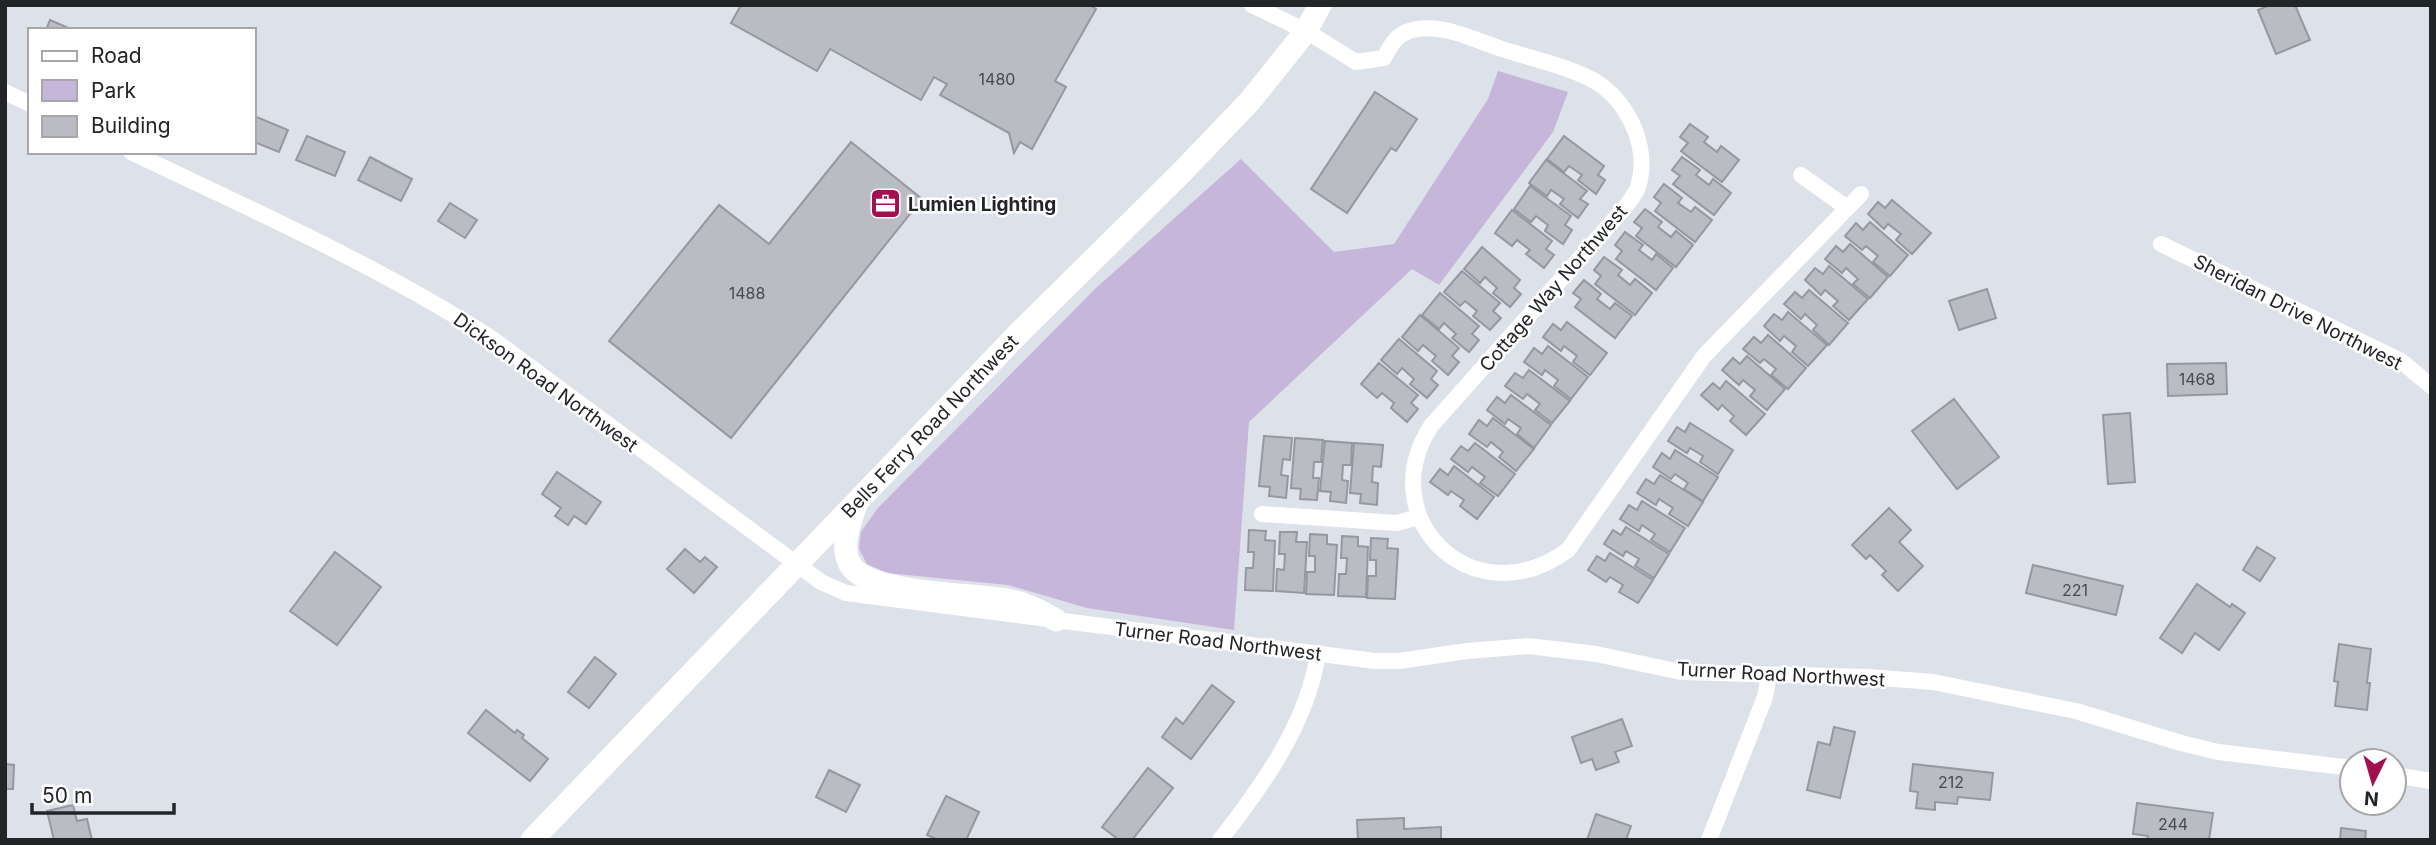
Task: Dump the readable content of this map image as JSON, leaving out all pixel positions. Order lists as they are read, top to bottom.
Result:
{
  "streets": {
    "main road": ["Bells Ferry Road Northwest"],
    "street": [
      "Cottage Way Northwest",
      "Sheridan Drive Northwest",
      "Dickson Road Northwest",
      "Turner Road Northwest"
    ]
  },
  "crossings": [
    ["Cottage Way Northwest", "Bells Ferry Road Northwest"],
    ["Dickson Road Northwest", "Bells Ferry Road Northwest"],
    ["Dickson Road Northwest", "Turner Road Northwest"],
    ["Bells Ferry Road Northwest", "Turner Road Northwest"]
  ],
  "places": {
    "office": ["Lumien Lighting"]
  },
  "house_numbers": [
    "1480",
    "1488",
    "1468",
    "221",
    "212",
    "244"
  ],
  "legend": ["Road", "Park", "Building"],
  "scale_bar": "50 m",
  "north": "bottom"
}
